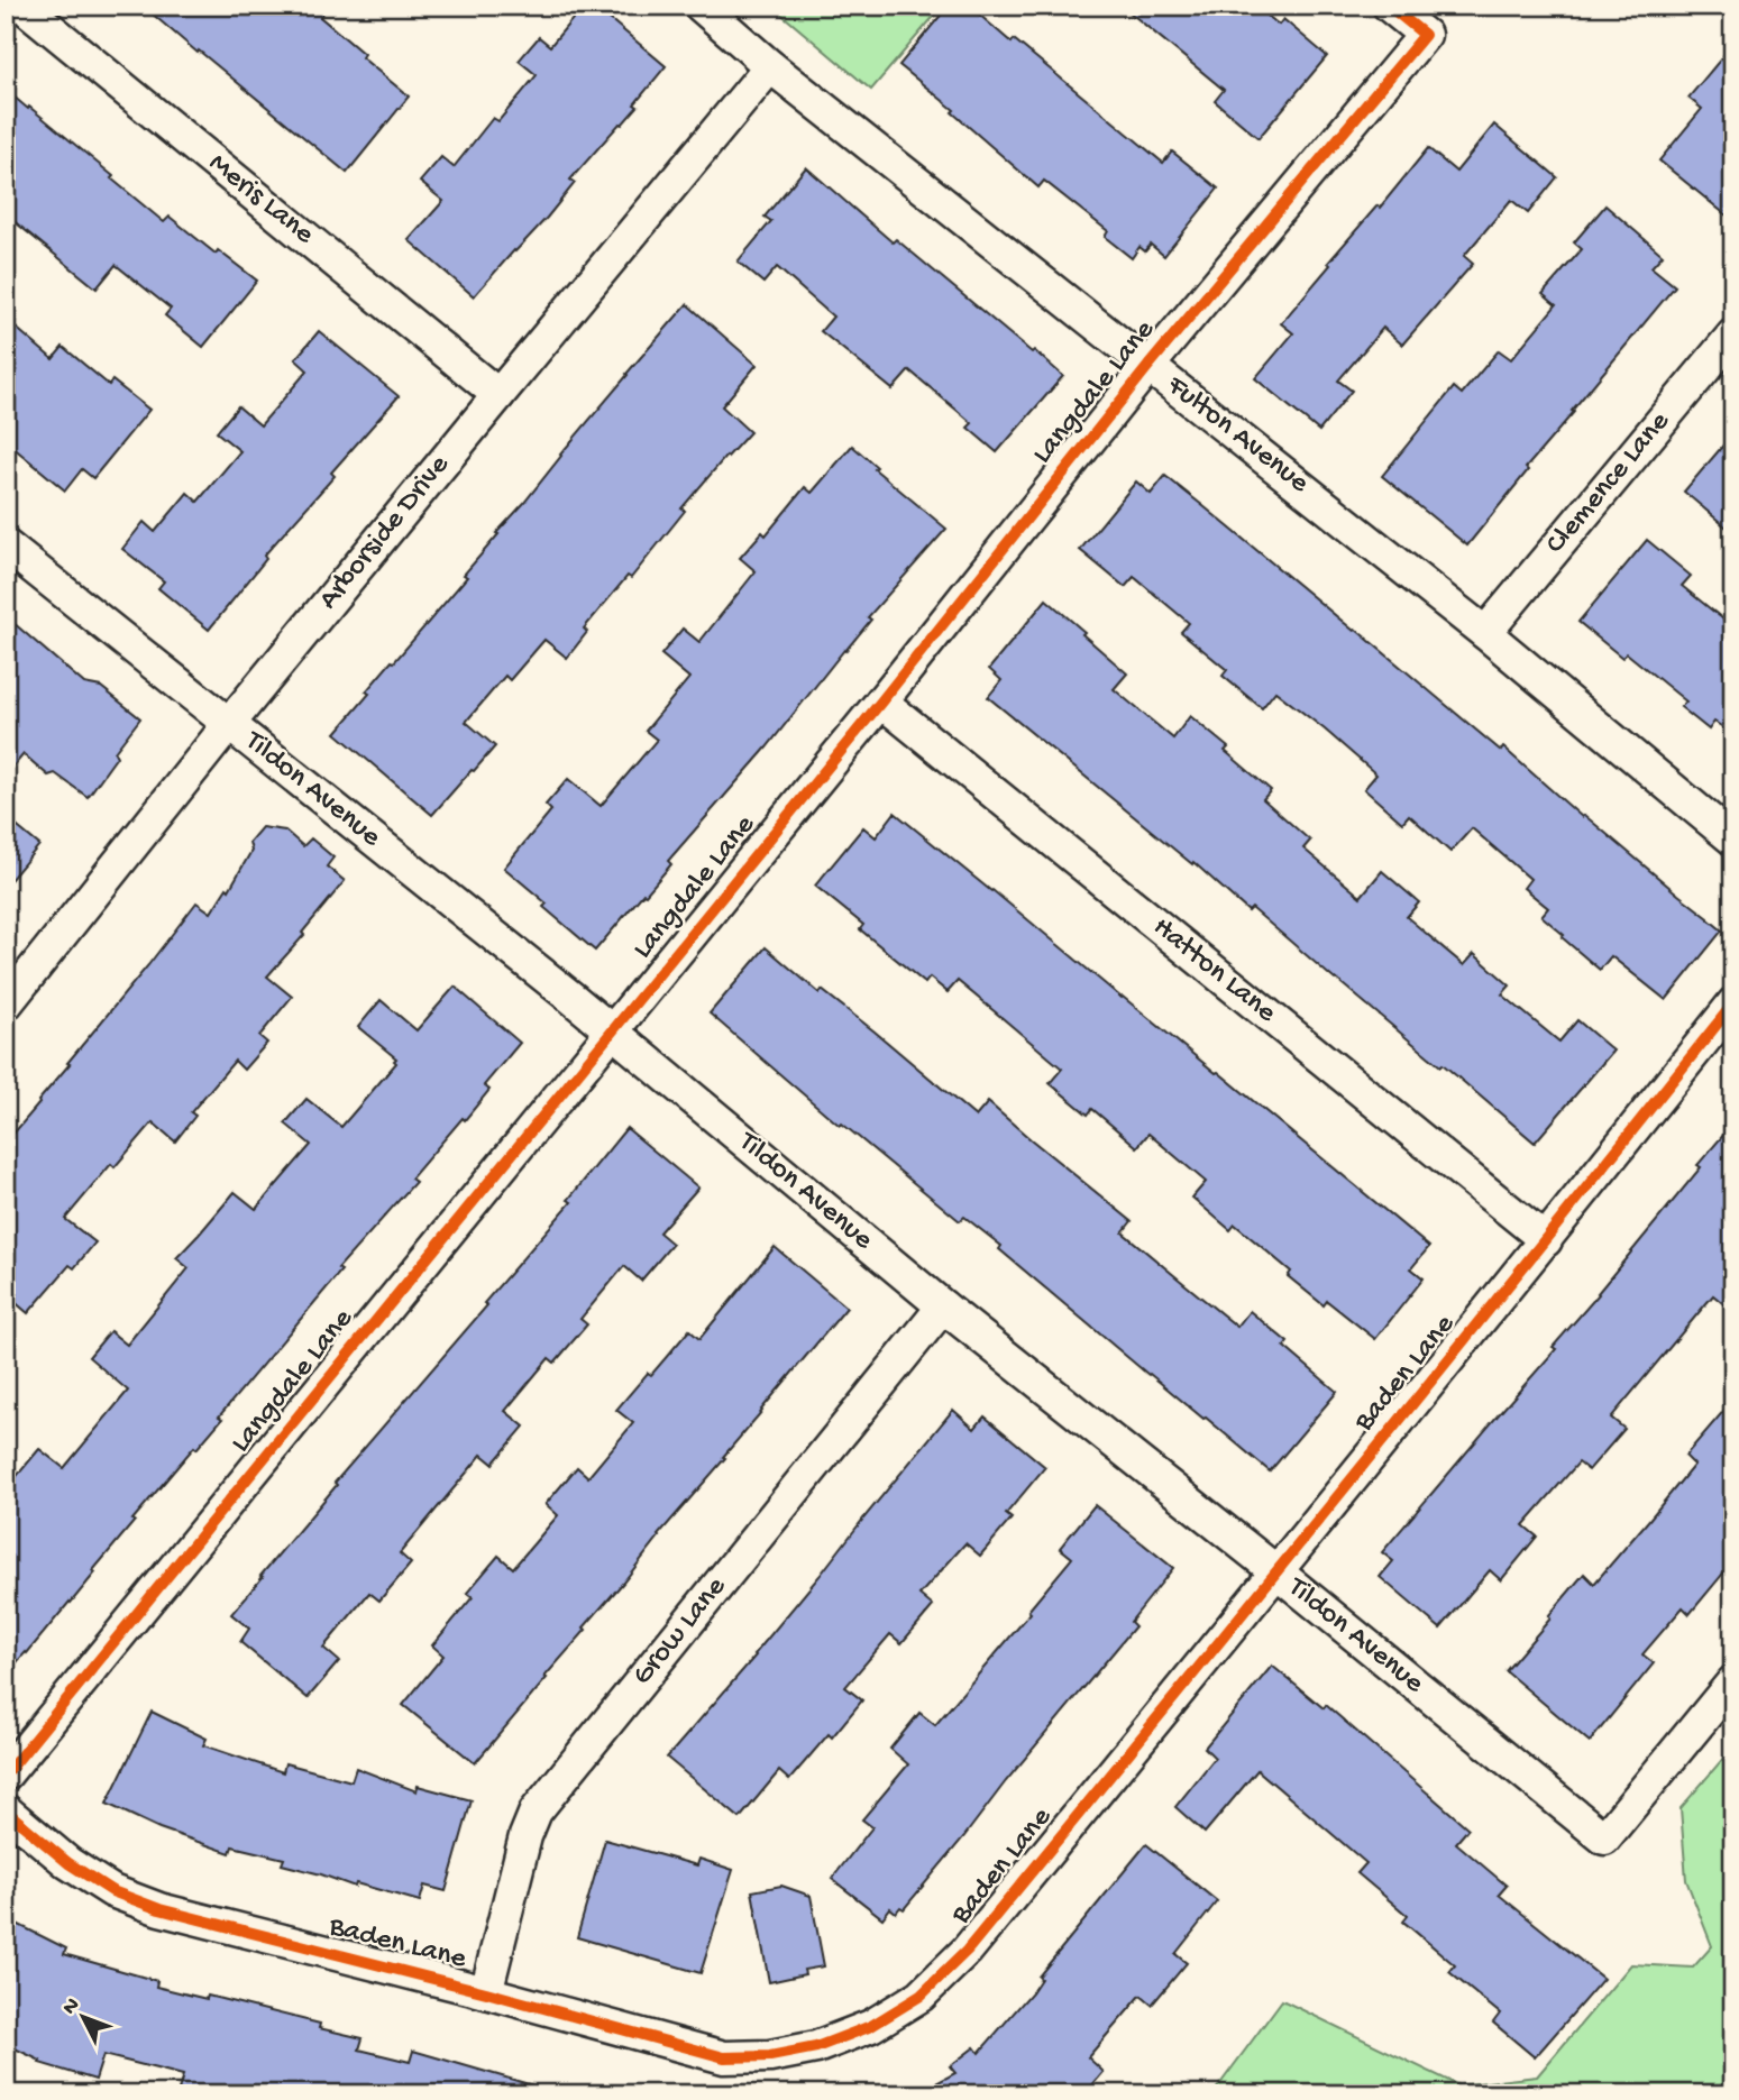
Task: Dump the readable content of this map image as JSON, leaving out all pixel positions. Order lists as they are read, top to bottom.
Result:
{
  "streets": {
    "street": [
      "Meris Lane",
      "Langdale Lane",
      "Fulton Avenue",
      "Clemence Lane",
      "Arborside Drive",
      "Tildon Avenue",
      "Hatton Lane",
      "Baden Lane",
      "Grow Lane"
    ]
  },
  "crossings": [
    ["Meris Lane", "Arborside Drive"],
    ["Langdale Lane", "Fulton Avenue"],
    ["Langdale Lane", "Tildon Avenue"],
    ["Langdale Lane", "Hatton Lane"],
    ["Fulton Avenue", "Clemence Lane"],
    ["Fulton Avenue", "Arborside Drive"],
    ["Arborside Drive", "Tildon Avenue"],
    ["Tildon Avenue", "Baden Lane"],
    ["Tildon Avenue", "Grow Lane"],
    ["Hatton Lane", "Baden Lane"],
    ["Baden Lane", "Grow Lane"]
  ],
  "north": "top left"
}
